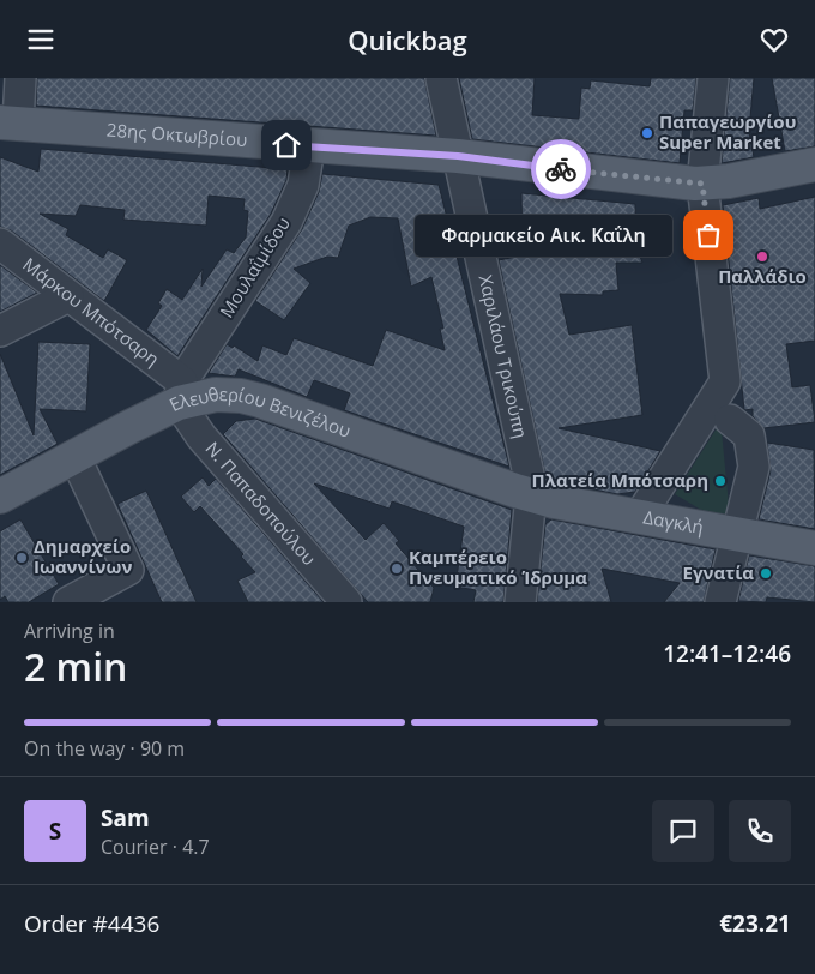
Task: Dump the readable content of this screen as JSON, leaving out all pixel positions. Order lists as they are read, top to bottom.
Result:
{
  "streets": {
    "main road": ["28ης Οκτωβρίου", "Ελευθερίου Βενιζέλου", "Δαγκλή"],
    "street": [
      "Μουλαΐμίδου",
      "Μάρκου Μπότσαρη",
      "Χαριλάου Τρικούπη",
      "Ν. Παπαδοπούλου"
    ]
  },
  "crossings": [
    ["28ης Οκτωβρίου", "Μουλαΐμίδου"],
    ["28ης Οκτωβρίου", "Χαριλάου Τρικούπη"],
    ["Μουλαΐμίδου", "Μάρκου Μπότσαρη"],
    ["Μουλαΐμίδου", "Ελευθερίου Βενιζέλου"],
    ["Μουλαΐμίδου", "Ν. Παπαδοπούλου"],
    ["Μάρκου Μπότσαρη", "Ελευθερίου Βενιζέλου"],
    ["Μάρκου Μπότσαρη", "Ν. Παπαδοπούλου"],
    ["Χαριλάου Τρικούπη", "Ελευθερίου Βενιζέλου"],
    ["Χαριλάου Τρικούπη", "Δαγκλή"],
    ["Ελευθερίου Βενιζέλου", "Ν. Παπαδοπούλου"],
    ["Ελευθερίου Βενιζέλου", "Δαγκλή"]
  ],
  "places": [
    "Παπαγεωργίου Super Market",
    "Φαρμακείο Αικ. Καΐλη",
    "Παλλάδιο",
    "Πλατεία Μπότσαρη",
    "Δημαρχείο Ιωαννίνων",
    "Καμπέρειο Πνευματικό Ίδρυμα",
    "Εγνατία"
  ],
  "page": {
    "header": "Quickbag",
    "bubble": "Φαρμακείο Αικ. Καΐλη",
    "heading": ["2 min", "Arriving in", "12:41–12:46"],
    "panel": [
      "Sam",
      "Courier · 4.7",
      "Order #4436",
      "€23.21"
    ],
    "bar": "On the way · 90 m",
    "round": "S"
  }
}
